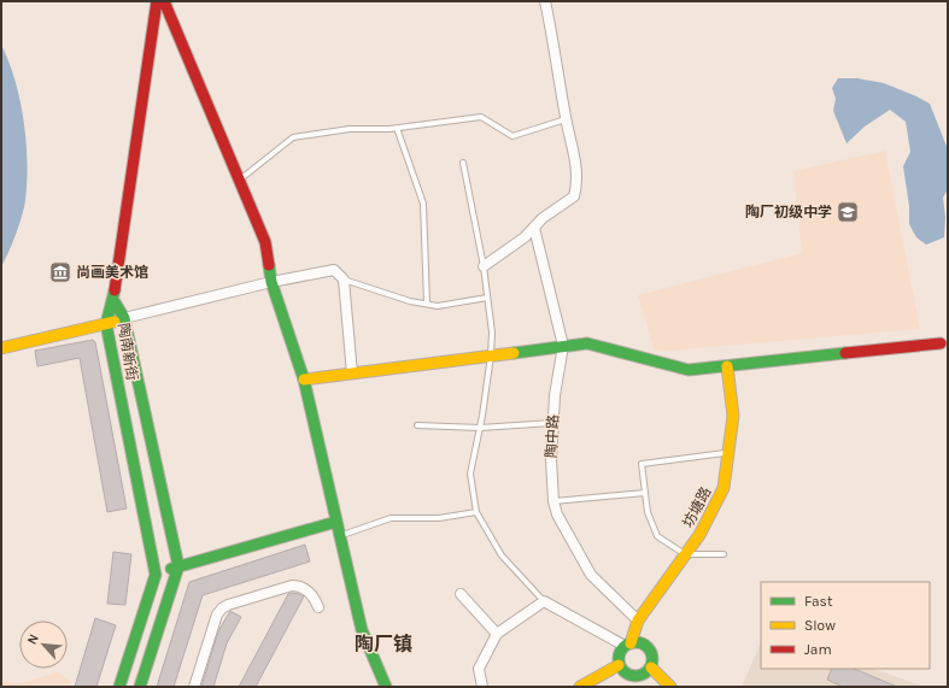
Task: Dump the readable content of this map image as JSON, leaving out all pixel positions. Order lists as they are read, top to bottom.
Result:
{
  "streets": {
    "street": ["陶南新街", "陶中路", "坊塘路"]
  },
  "crossings": [
    ["陶中路", "坊塘路"]
  ],
  "districts": ["陶厂镇"],
  "places": {
    "school or university": ["陶厂初级中学"],
    "museum": ["尚画美术馆"]
  },
  "legend": ["Fast", "Slow", "Jam"],
  "north": "top left"
}
